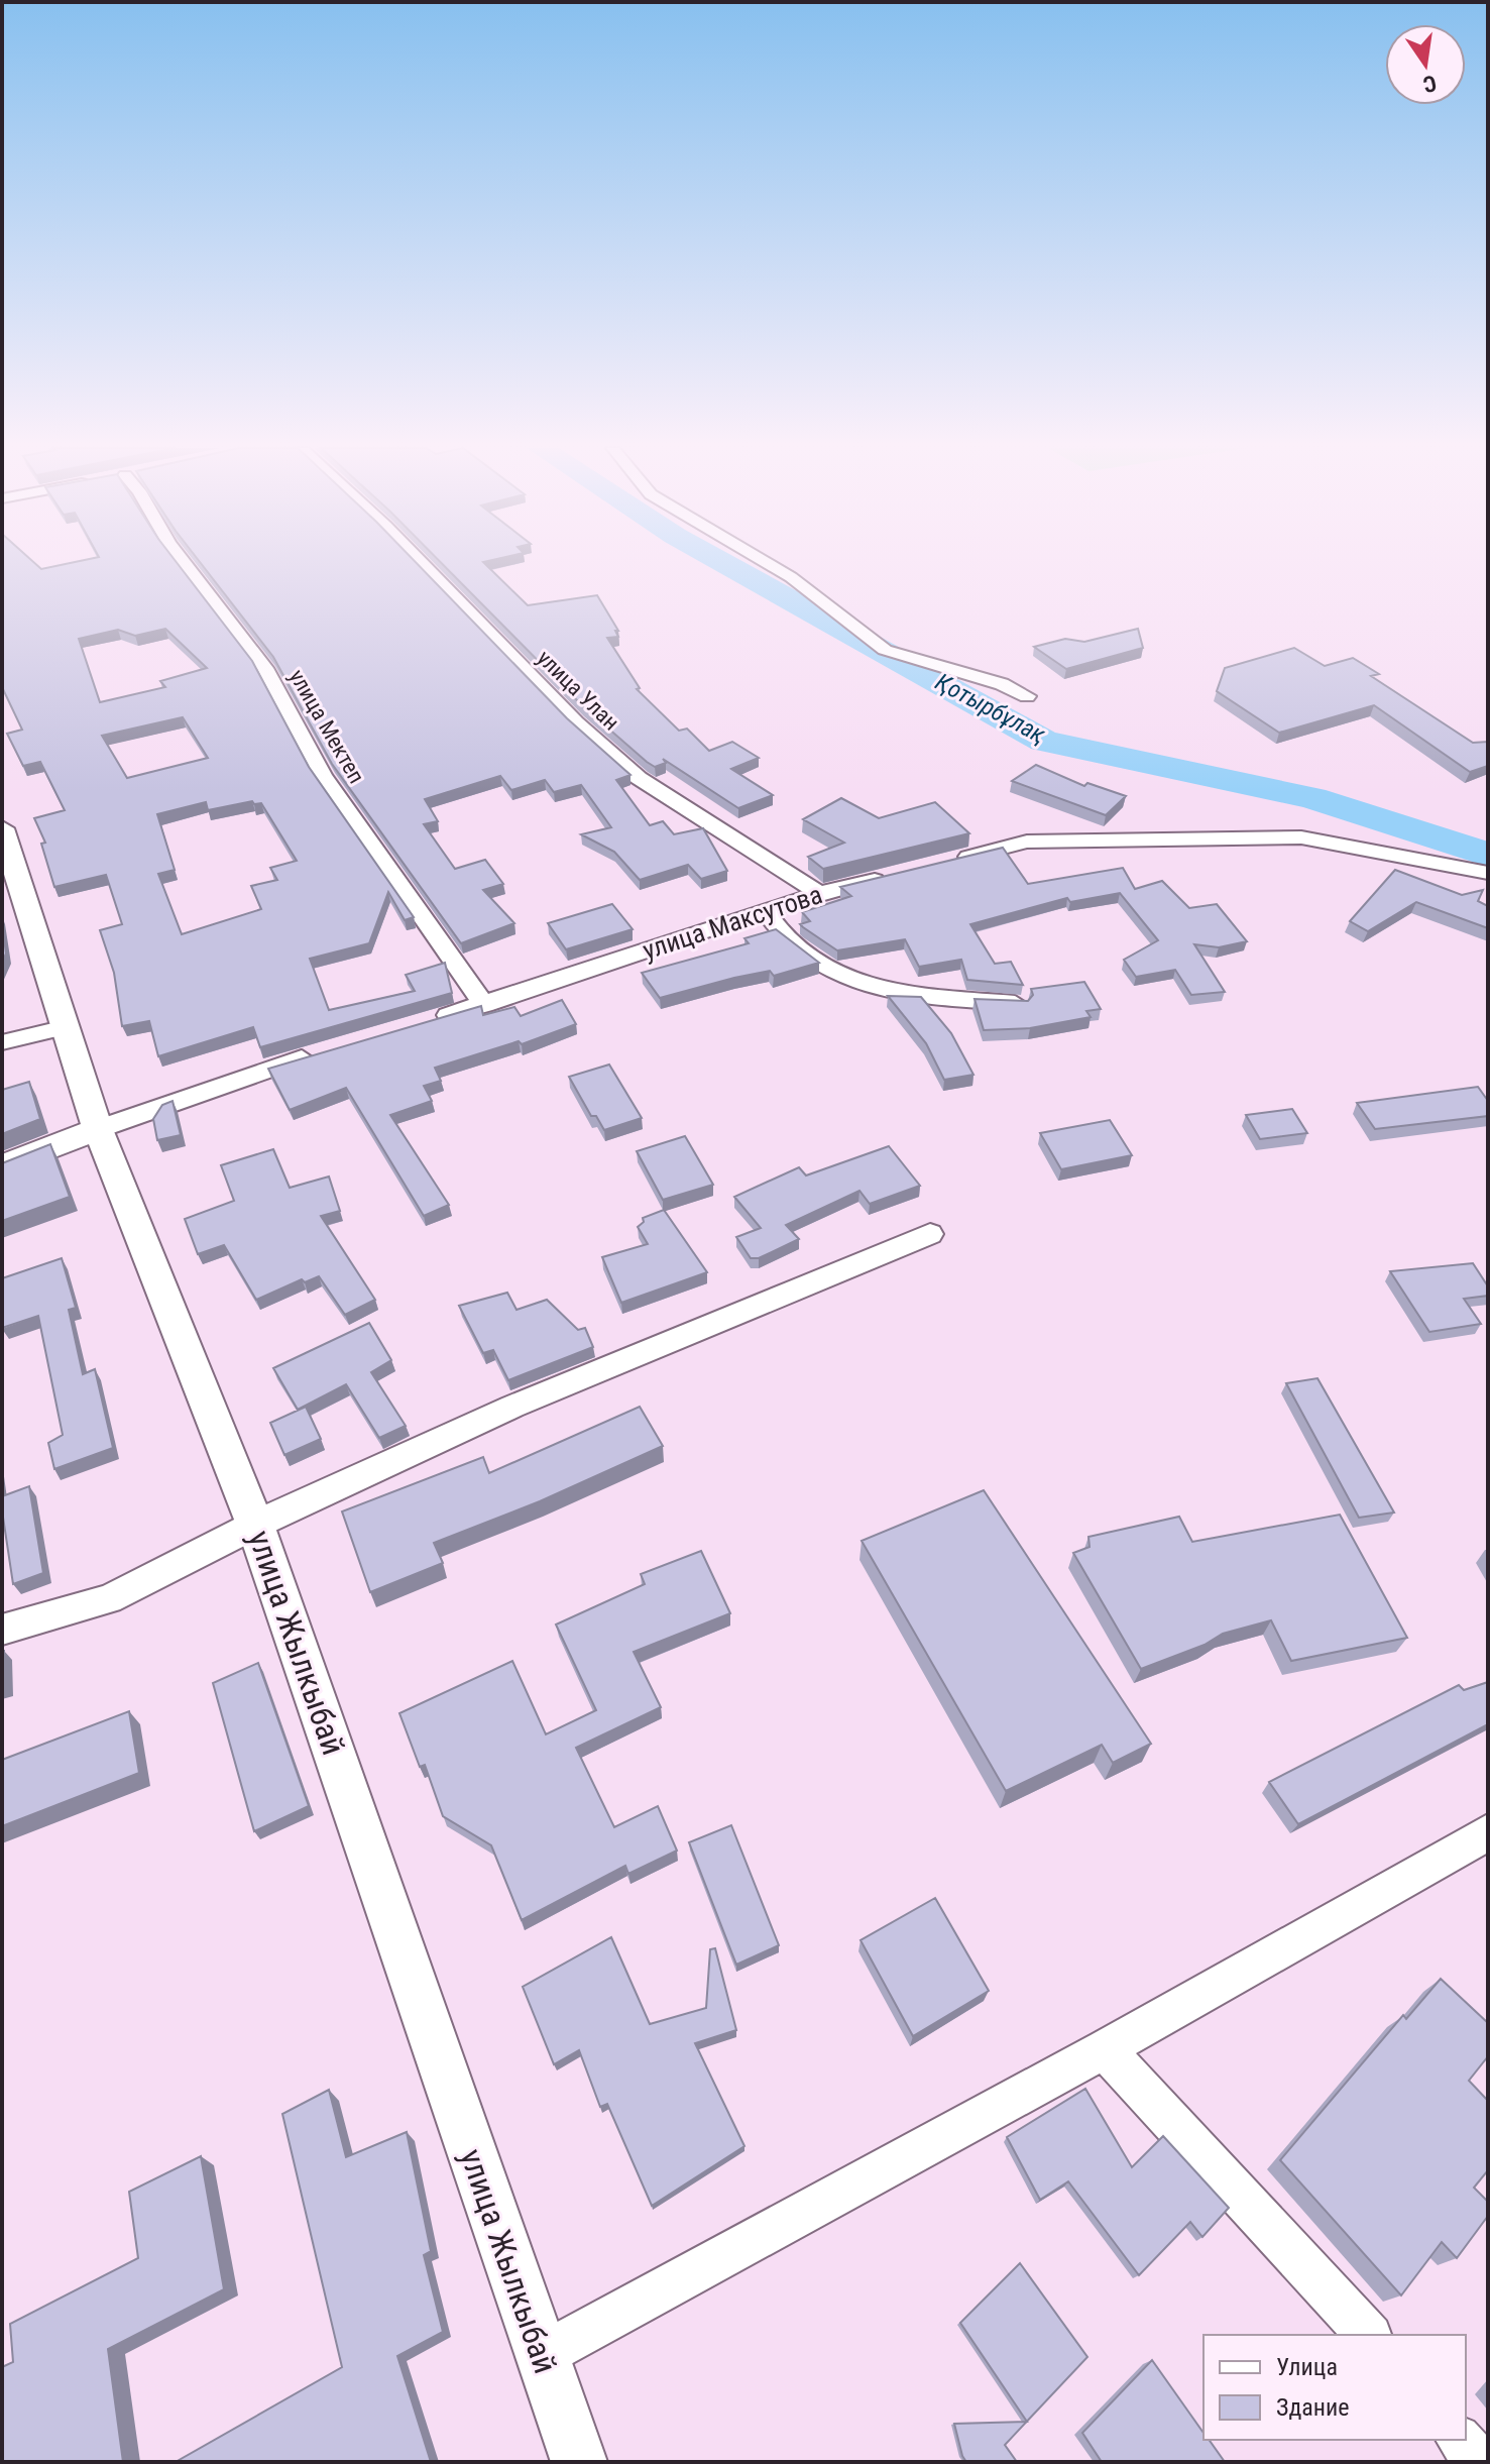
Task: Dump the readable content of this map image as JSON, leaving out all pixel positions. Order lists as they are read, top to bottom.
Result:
{
  "streets": {
    "street": [
      "улица Улан",
      "улица Мектеп",
      "улица Максутова",
      "улица Жылкыбай"
    ]
  },
  "crossings": [
    ["улица Улан", "улица Максутова"],
    ["улица Мектеп", "улица Максутова"]
  ],
  "water": ["Қотырбұлақ"],
  "legend": ["Улица", "Здание"],
  "north": "bottom"
}
